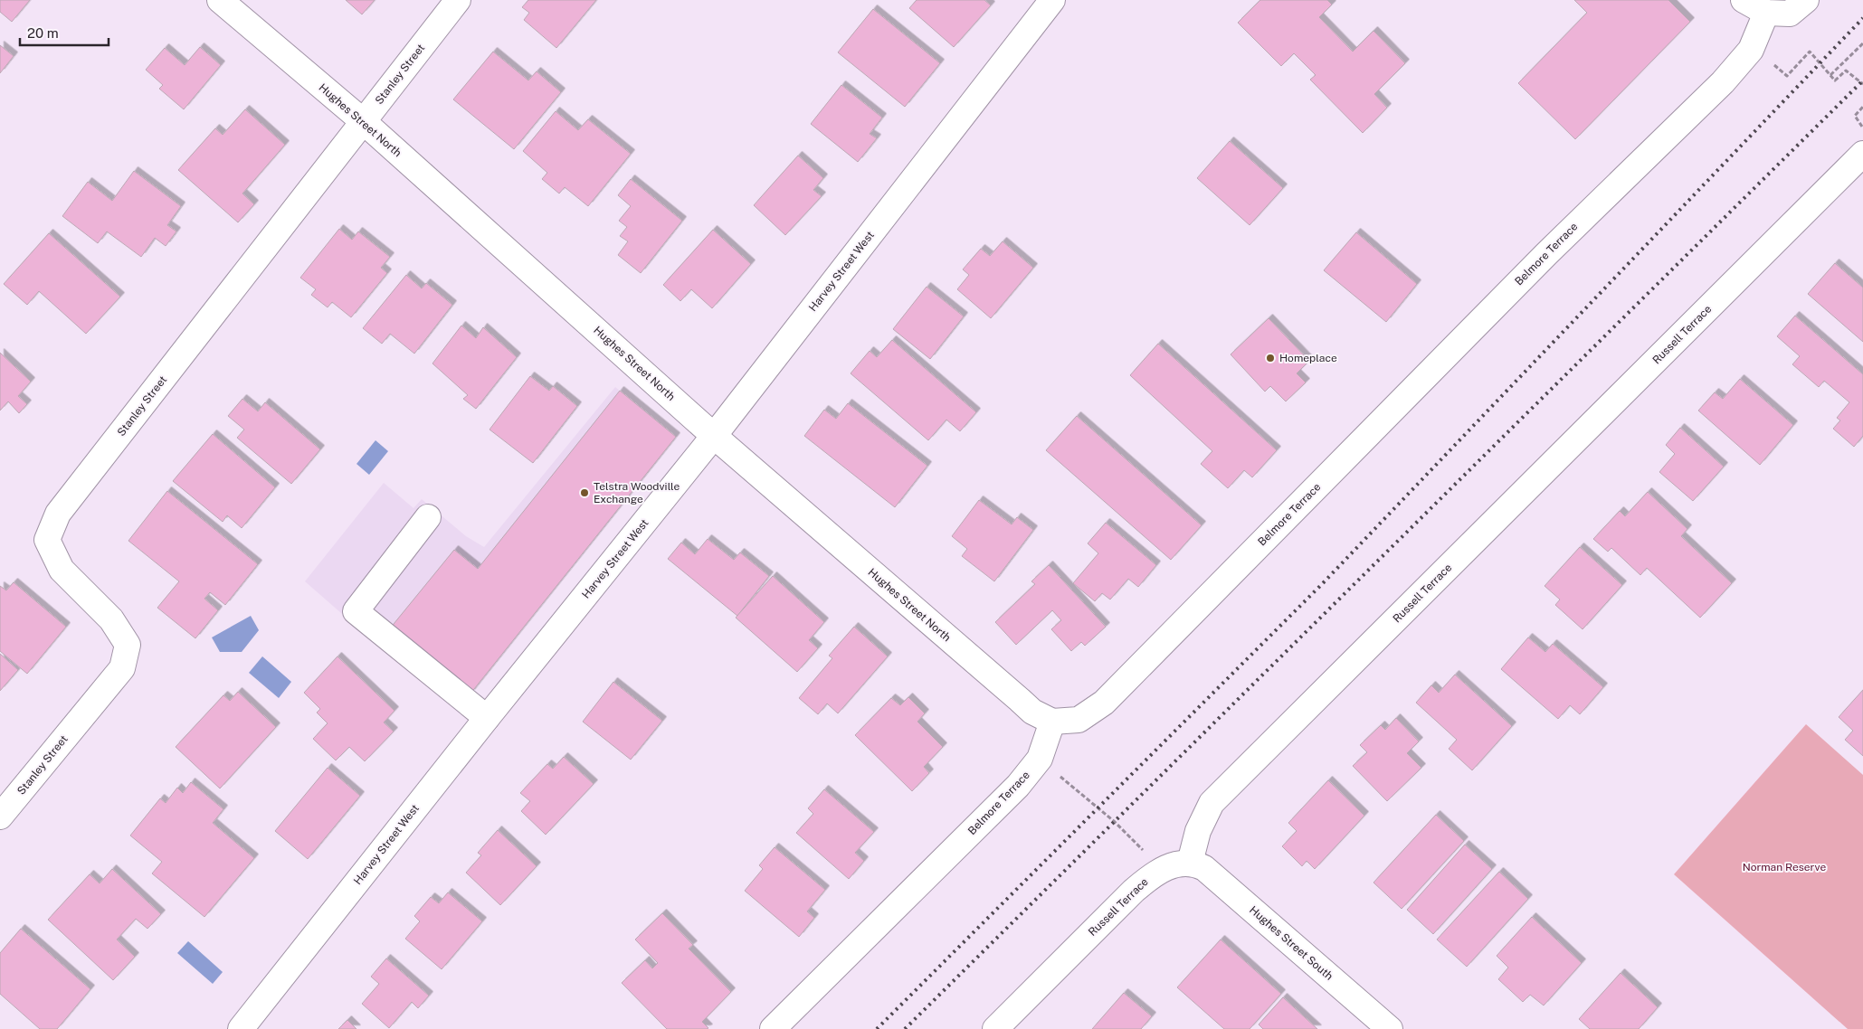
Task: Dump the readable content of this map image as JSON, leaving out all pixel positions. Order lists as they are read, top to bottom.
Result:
{
  "streets": {
    "street": [
      "Stanley Street",
      "Hughes Street North",
      "Belmore Terrace",
      "Harvey Street West",
      "Russell Terrace",
      "Hughes Street South"
    ]
  },
  "crossings": [
    ["Stanley Street", "Hughes Street North"],
    ["Hughes Street North", "Belmore Terrace"],
    ["Hughes Street North", "Harvey Street West"],
    ["Russell Terrace", "Hughes Street South"]
  ],
  "parks": ["Norman Reserve"],
  "places": ["Homeplace", "Telstra Woodville Exchange"],
  "scale_bar": "20 m"
}
